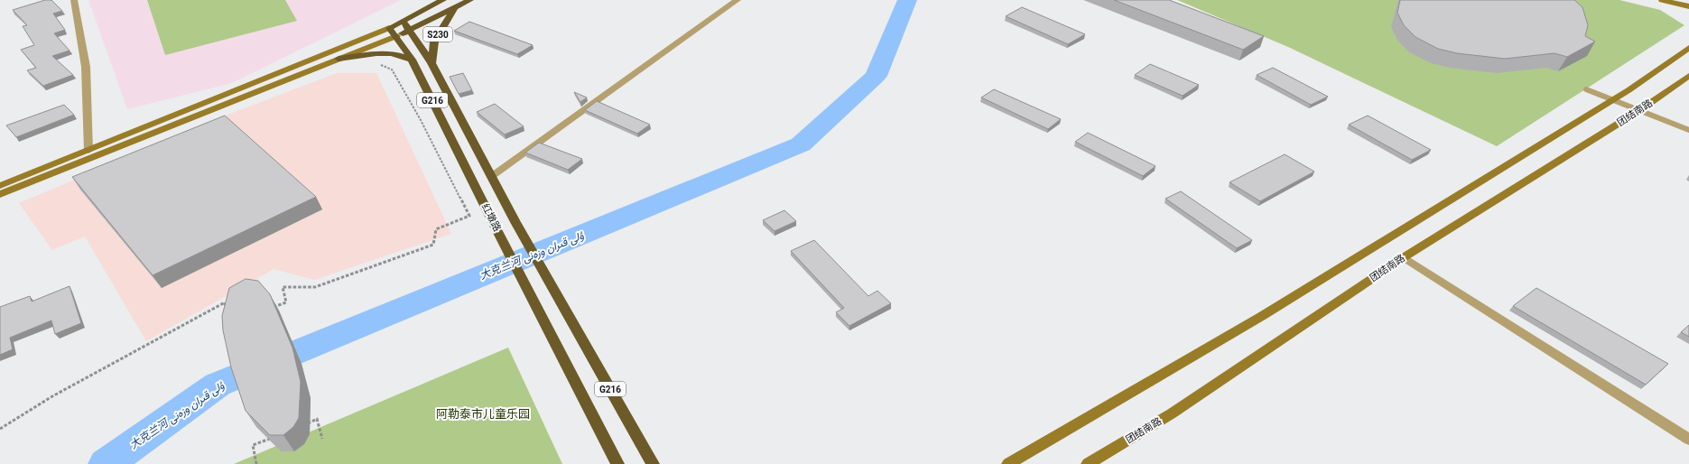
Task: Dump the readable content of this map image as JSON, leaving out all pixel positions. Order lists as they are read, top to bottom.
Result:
{
  "streets": {
    "highway": ["S230", "G216", "红墩路"],
    "main road": ["团结南路"]
  },
  "crossings": [
    ["S230", "红墩路"]
  ],
  "water": ["大克兰河 ۇلى قىران وزەنى"],
  "parks": ["阿勒泰市儿童乐园"]
}
